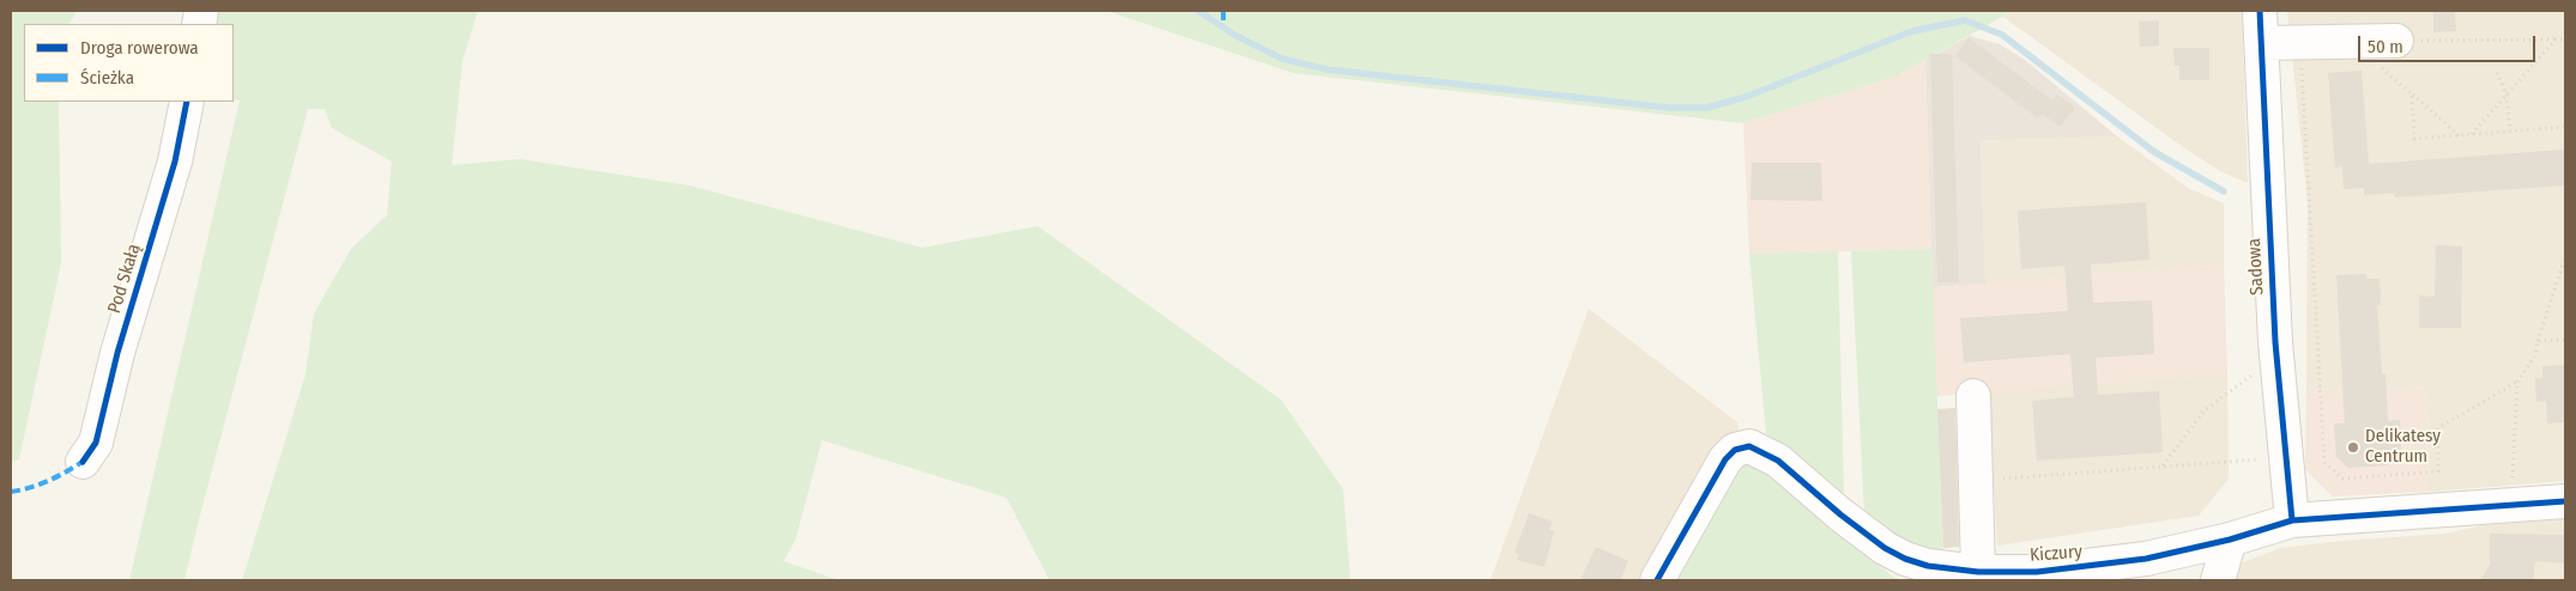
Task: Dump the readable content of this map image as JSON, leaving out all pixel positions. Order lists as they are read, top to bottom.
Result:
{
  "streets": {
    "street": ["Sadowa", "Pod Skałą", "Kiczury"]
  },
  "crossings": [
    ["Sadowa", "Kiczury"]
  ],
  "places": ["Delikatesy Centrum"],
  "legend": ["Droga rowerowa", "Ścieżka"],
  "scale_bar": "50 m"
}
